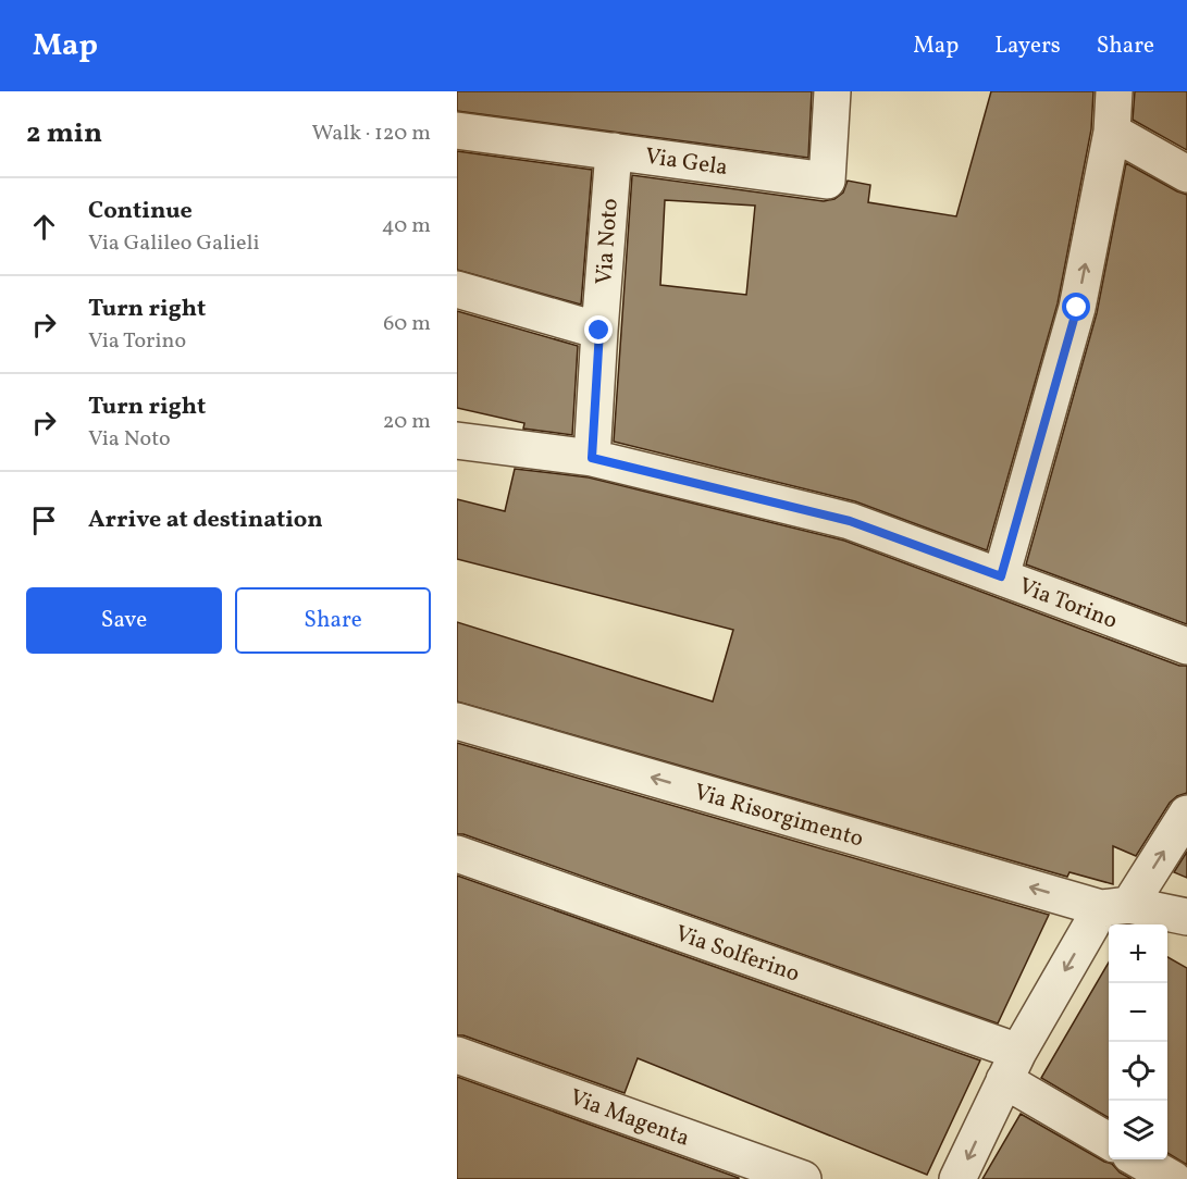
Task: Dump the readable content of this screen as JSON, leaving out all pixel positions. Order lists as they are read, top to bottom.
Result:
{
  "streets": {
    "street": [
      "Via Gela",
      "Via Noto",
      "Via Torino",
      "Via Risorgimento",
      "Via Solferino",
      "Via Magenta"
    ]
  },
  "crossings": [
    ["Via Gela", "Via Noto"],
    ["Via Noto", "Via Torino"]
  ],
  "one_way": ["Via Risorgimento"],
  "page": {
    "header": "Map",
    "nav": ["Map", "Layers", "Share"],
    "heading": ["2 min", "Walk · 120 m"],
    "list": [
      ["Continue", "Via Galileo Galieli", "40 m"],
      ["Turn right", "Via Torino", "60 m"],
      ["Turn right", "Via Noto", "20 m"],
      "Arrive at destination"
    ],
    "buttons": ["Save", "Share"],
    "map_buttons": ["+", "−"]
  }
}
